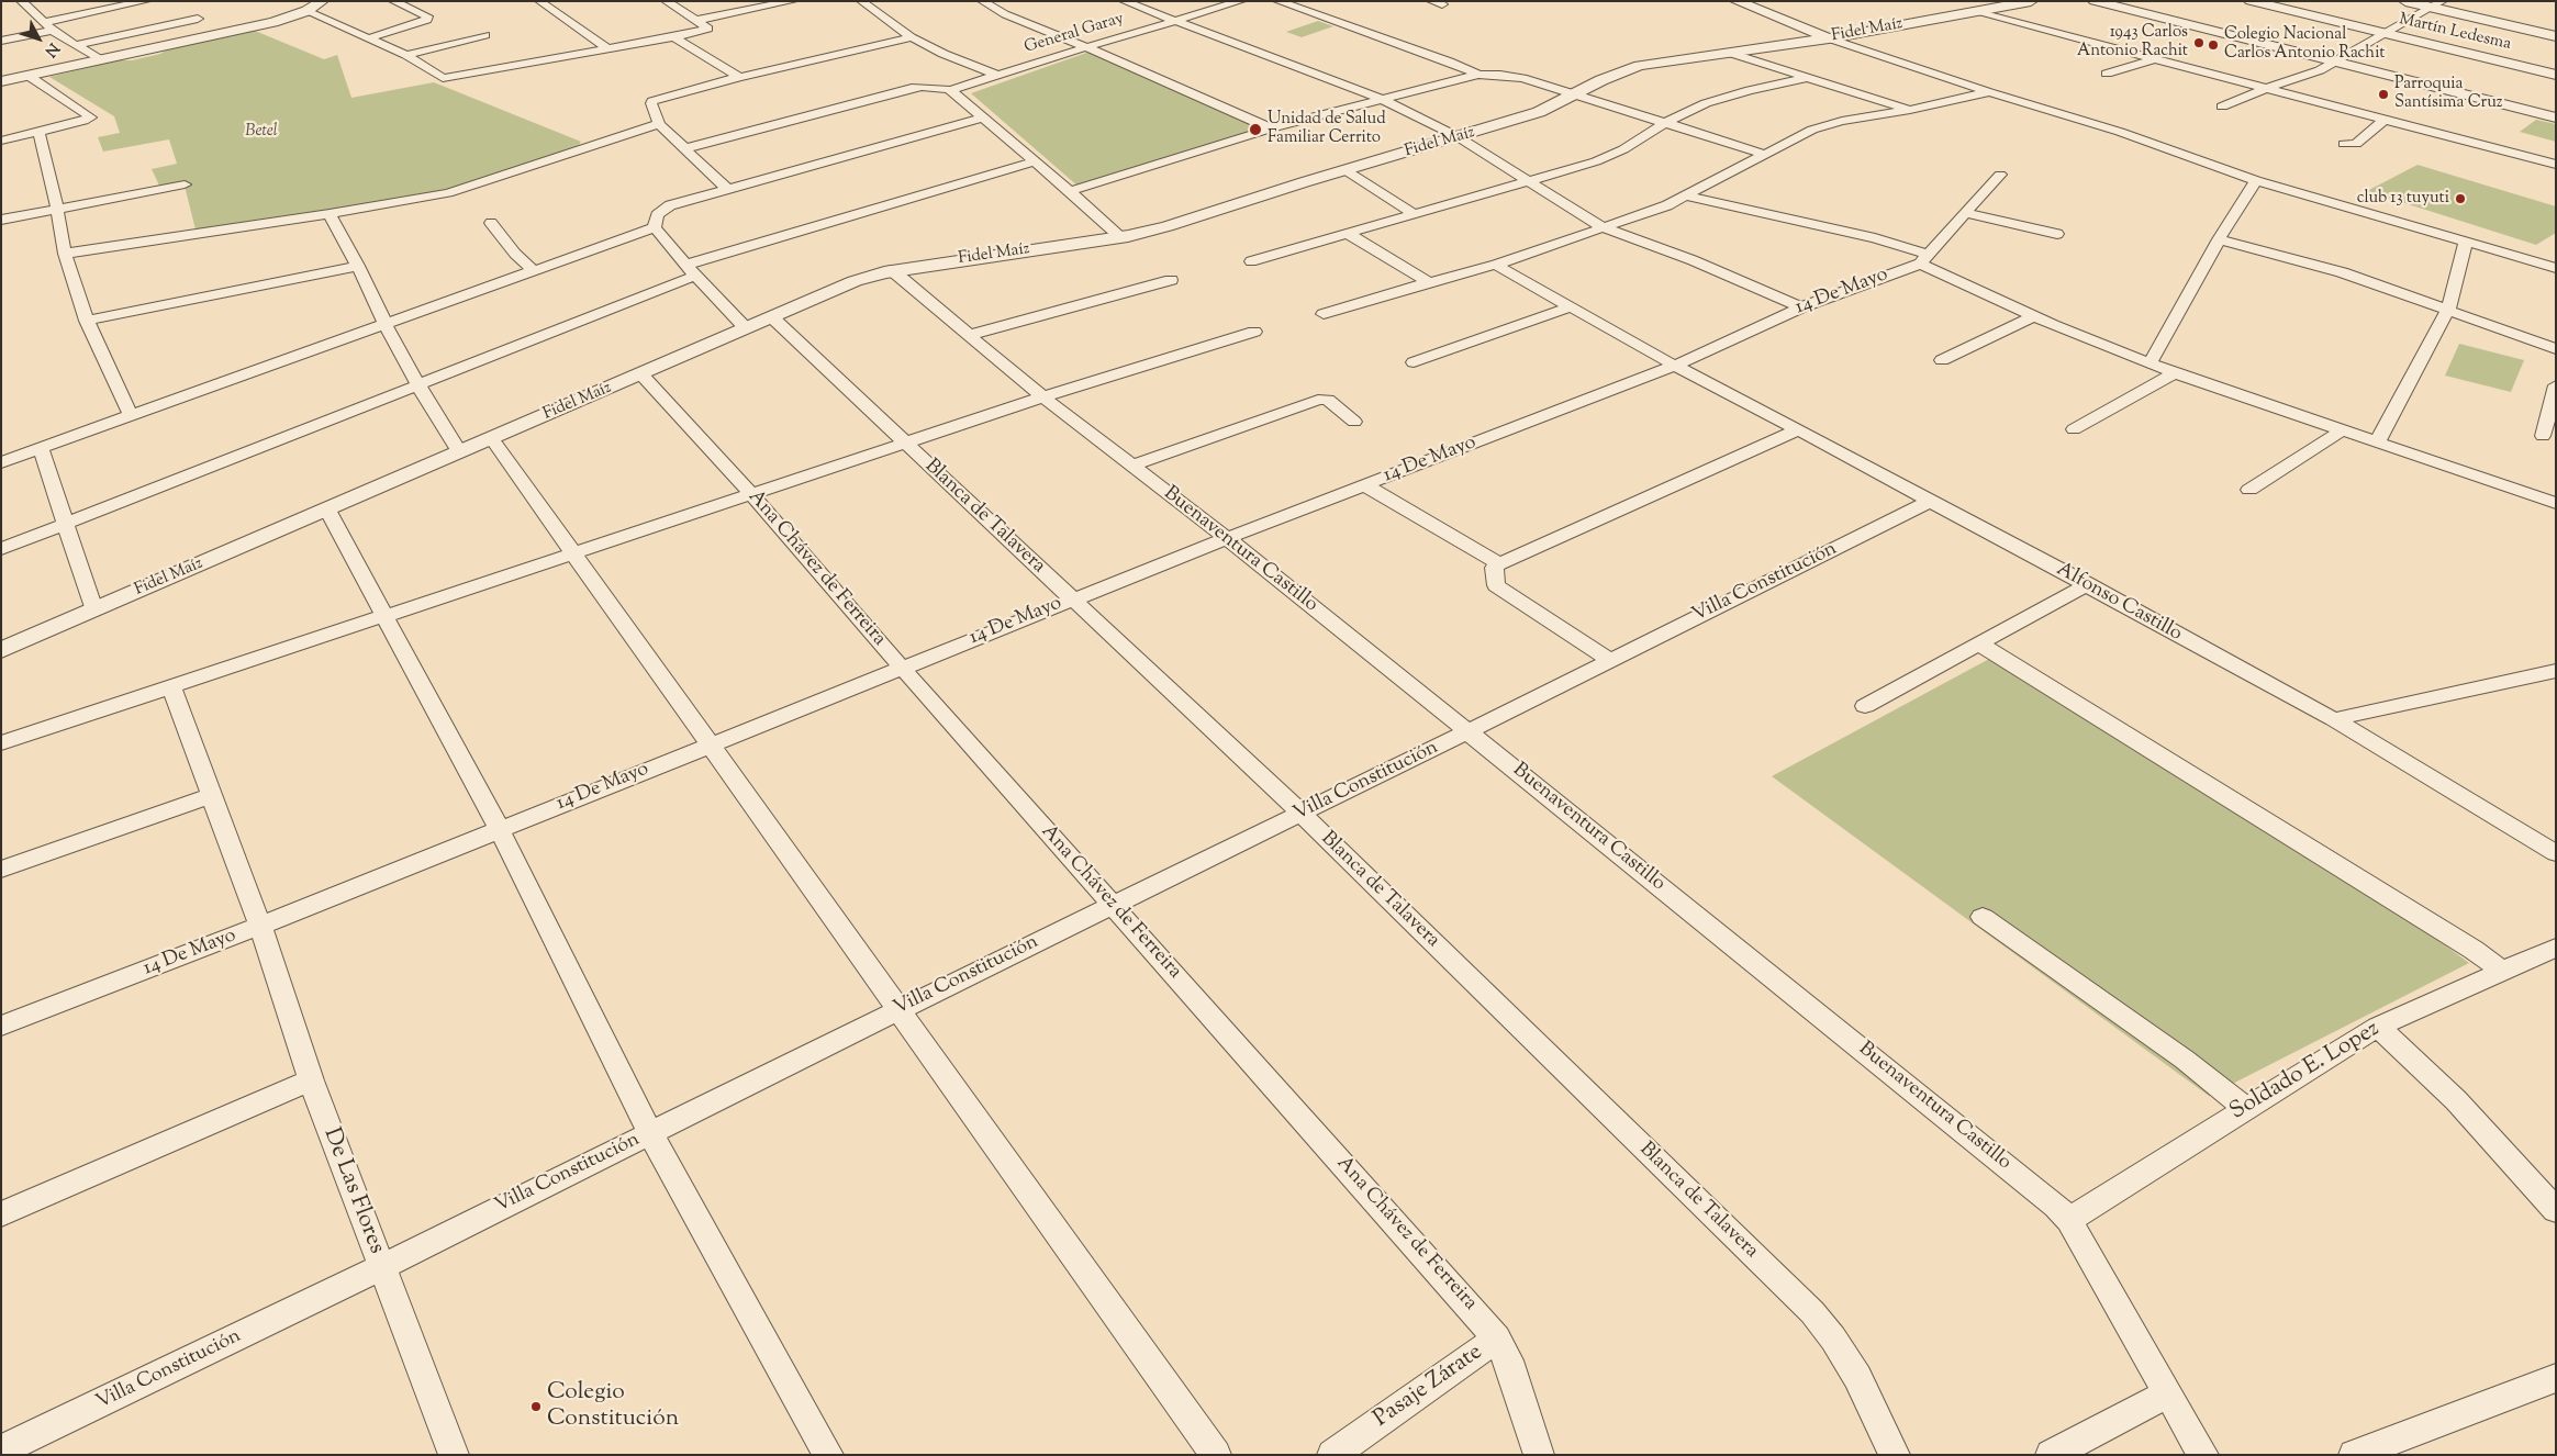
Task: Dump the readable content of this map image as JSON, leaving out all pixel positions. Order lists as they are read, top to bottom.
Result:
{
  "streets": {
    "street": [
      "Fidel Maíz",
      "Martín Ledesma",
      "General Garay",
      "14 De Mayo",
      "Blanca de Talavera",
      "Buenaventura Castillo",
      "Ana Chávez de Ferreira",
      "Villa Constitución",
      "Alfonso Castillo",
      "Soldado E. Lopez",
      "De Las Flores",
      "Pasaje Zárate"
    ]
  },
  "crossings": [
    ["Fidel Maíz", "Blanca de Talavera"],
    ["Fidel Maíz", "Buenaventura Castillo"],
    ["Fidel Maíz", "Ana Chávez de Ferreira"],
    ["14 De Mayo", "Blanca de Talavera"],
    ["14 De Mayo", "Buenaventura Castillo"],
    ["14 De Mayo", "Ana Chávez de Ferreira"],
    ["14 De Mayo", "Alfonso Castillo"],
    ["14 De Mayo", "De Las Flores"],
    ["Blanca de Talavera", "Villa Constitución"],
    ["Buenaventura Castillo", "Villa Constitución"],
    ["Buenaventura Castillo", "Soldado E. Lopez"],
    ["Ana Chávez de Ferreira", "Villa Constitución"],
    ["Ana Chávez de Ferreira", "Pasaje Zárate"],
    ["Villa Constitución", "Alfonso Castillo"],
    ["Villa Constitución", "De Las Flores"]
  ],
  "parks": ["Betel"],
  "places": [
    "1943 Carlos Antonio Rachit",
    "Colegio Nacional Carlos Antonio Rachit",
    "Parroquia Santísima Cruz",
    "Unidad de Salud Familiar Cerrito",
    "club 13 tuyuti",
    "Colegio Constitución"
  ],
  "north": "bottom right"
}
